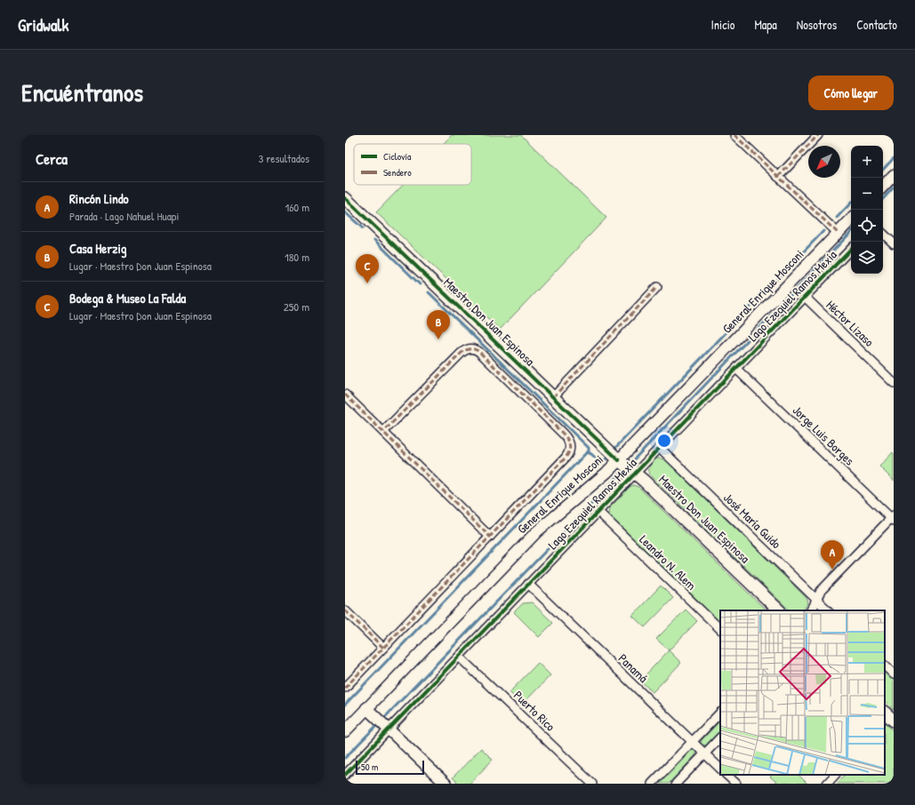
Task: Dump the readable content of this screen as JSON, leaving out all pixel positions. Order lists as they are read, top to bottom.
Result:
{
  "streets": {
    "main road": ["Maestro Don Juan Espinosa"],
    "street": [
      "General Enrique Mosconi",
      "Lago Ezequiel Ramos Mexía",
      "Héctor Lizaso",
      "Jorge Luis Borges",
      "José María Guido",
      "Leandro N. Alem",
      "Panamá",
      "Puerto Rico"
    ]
  },
  "crossings": [
    ["General Enrique Mosconi", "Maestro Don Juan Espinosa"],
    ["Lago Ezequiel Ramos Mexía", "Maestro Don Juan Espinosa"],
    ["Lago Ezequiel Ramos Mexía", "Héctor Lizaso"],
    ["Lago Ezequiel Ramos Mexía", "Jorge Luis Borges"],
    ["Lago Ezequiel Ramos Mexía", "José María Guido"],
    ["Lago Ezequiel Ramos Mexía", "Leandro N. Alem"],
    ["Lago Ezequiel Ramos Mexía", "Panamá"],
    ["Lago Ezequiel Ramos Mexía", "Puerto Rico"]
  ],
  "legend": ["Ciclovía", "Sendero"],
  "scale_bar": "50 m",
  "north": "bottom left",
  "page": {
    "header": "Gridwalk",
    "nav": [
      "Inicio",
      "Mapa",
      "Nosotros",
      "Contacto"
    ],
    "title": "Encuéntranos",
    "buttons": "Cómo llegar",
    "heading": ["Cerca", "3 resultados"],
    "map_buttons": ["+", "−"],
    "list": [
      {
        "mark": "A",
        "name": "Rincón Lindo",
        "note": "Parada · Lago Nahuel Huapi",
        "value": "160 m"
      },
      {
        "mark": "B",
        "name": "Casa Herzig",
        "note": "Lugar · Maestro Don Juan Espinosa",
        "value": "180 m"
      },
      {
        "mark": "C",
        "name": "Bodega & Museo La Falda",
        "note": "Lugar · Maestro Don Juan Espinosa",
        "value": "250 m"
      }
    ],
    "pins": ["C", "B", "A"],
    "scale": "50 m"
  }
}
